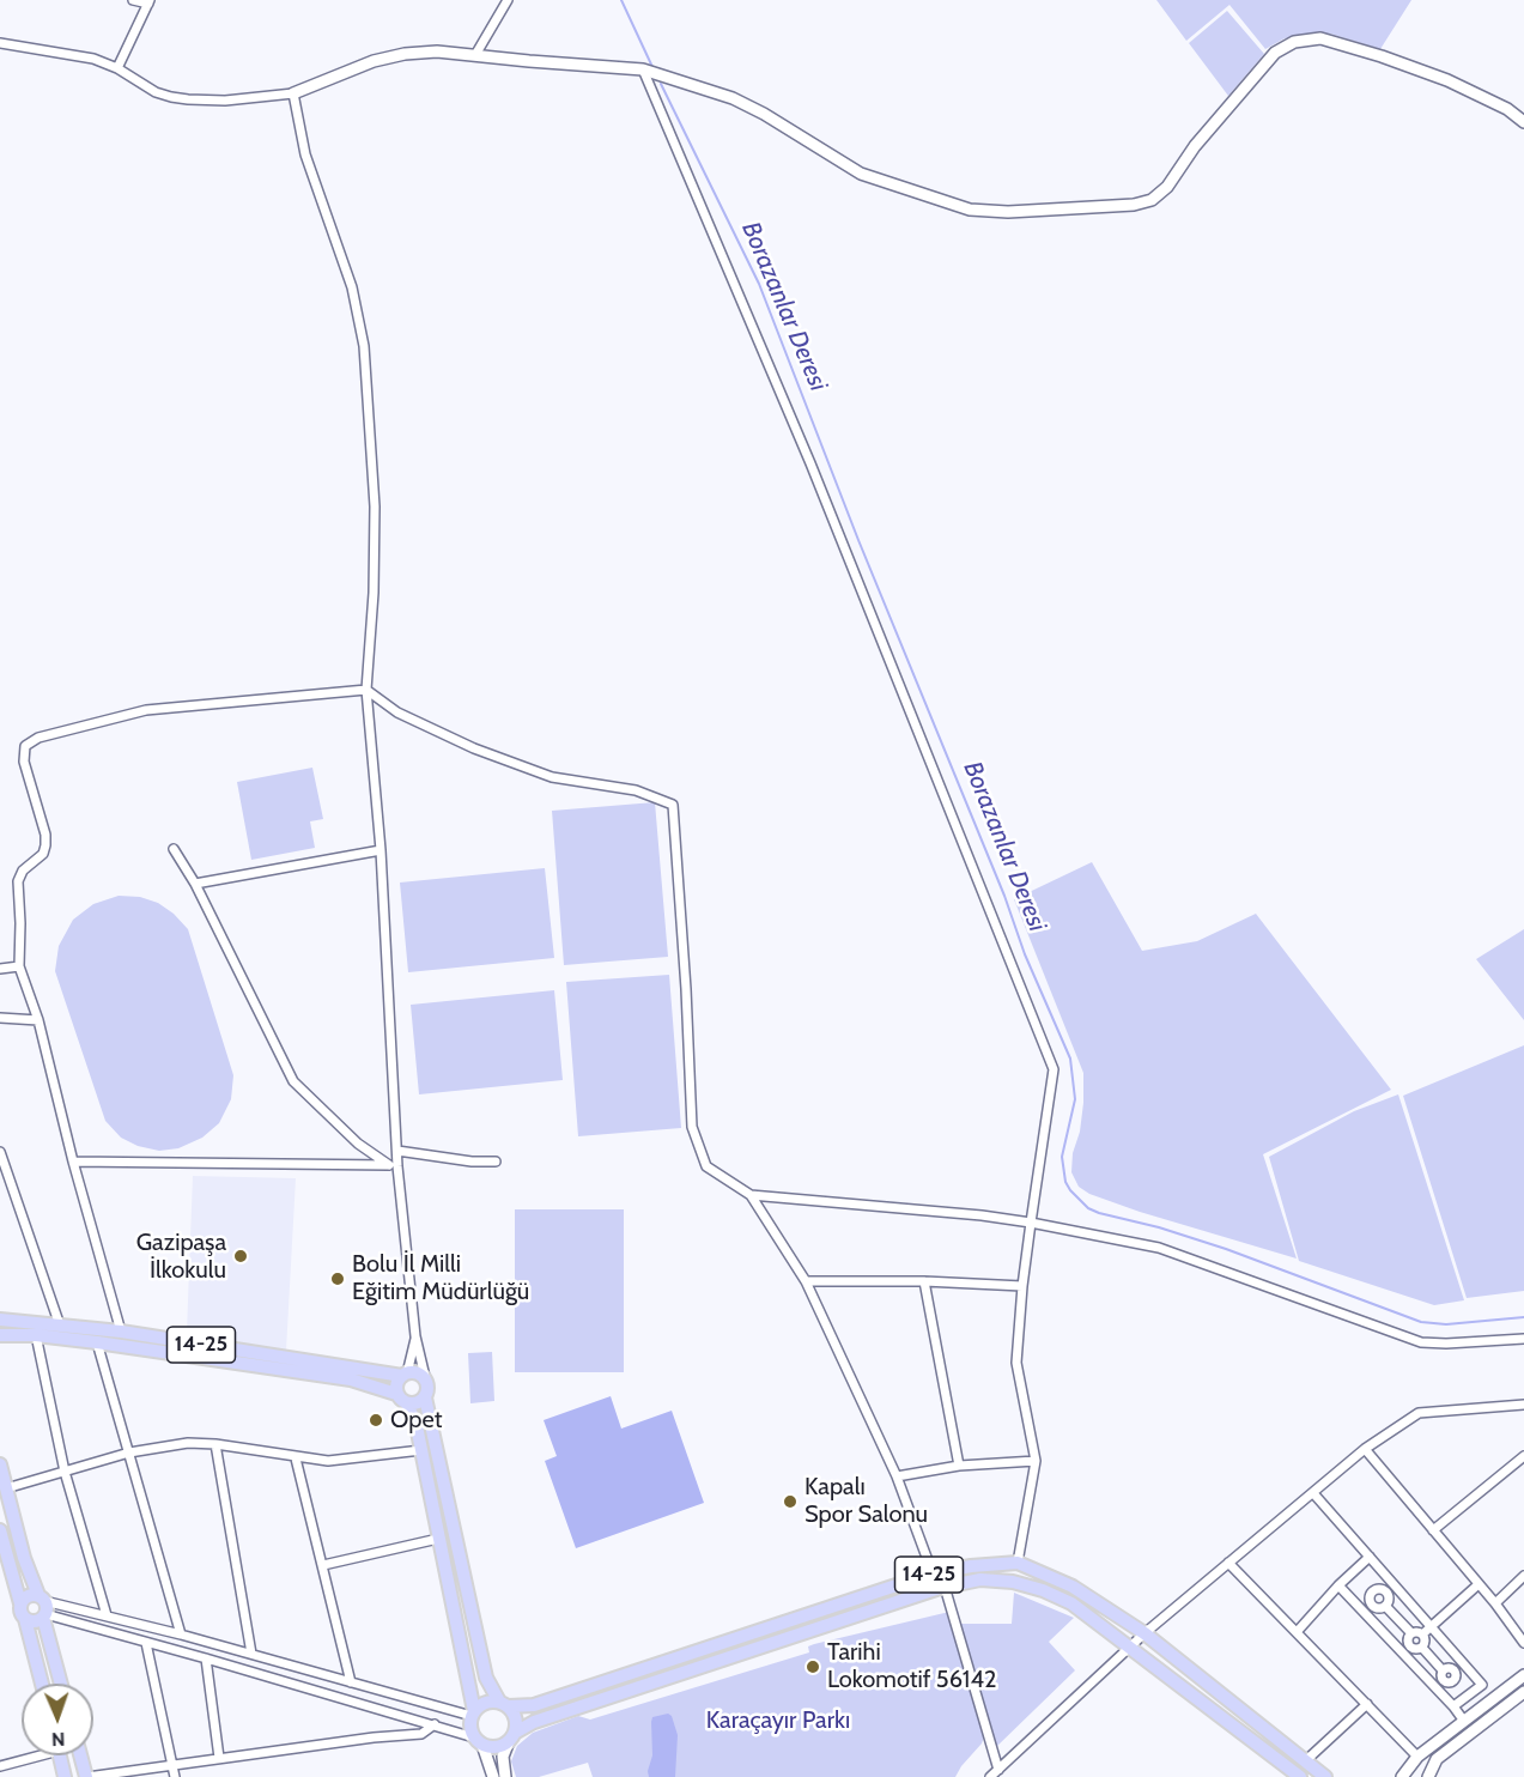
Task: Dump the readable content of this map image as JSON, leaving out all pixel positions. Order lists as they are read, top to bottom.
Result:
{
  "streets": {
    "main road": ["14-25"]
  },
  "water": ["Borazanlar Deresi"],
  "parks": ["Karaçayır Parkı"],
  "places": [
    "Gazipaşa İlkokulu",
    "Bolu İl Milli Eğitim Müdürlüğü",
    "Opet",
    "Kapalı Spor Salonu",
    "Tarihi Lokomotif 56142"
  ],
  "north": "bottom"
}
